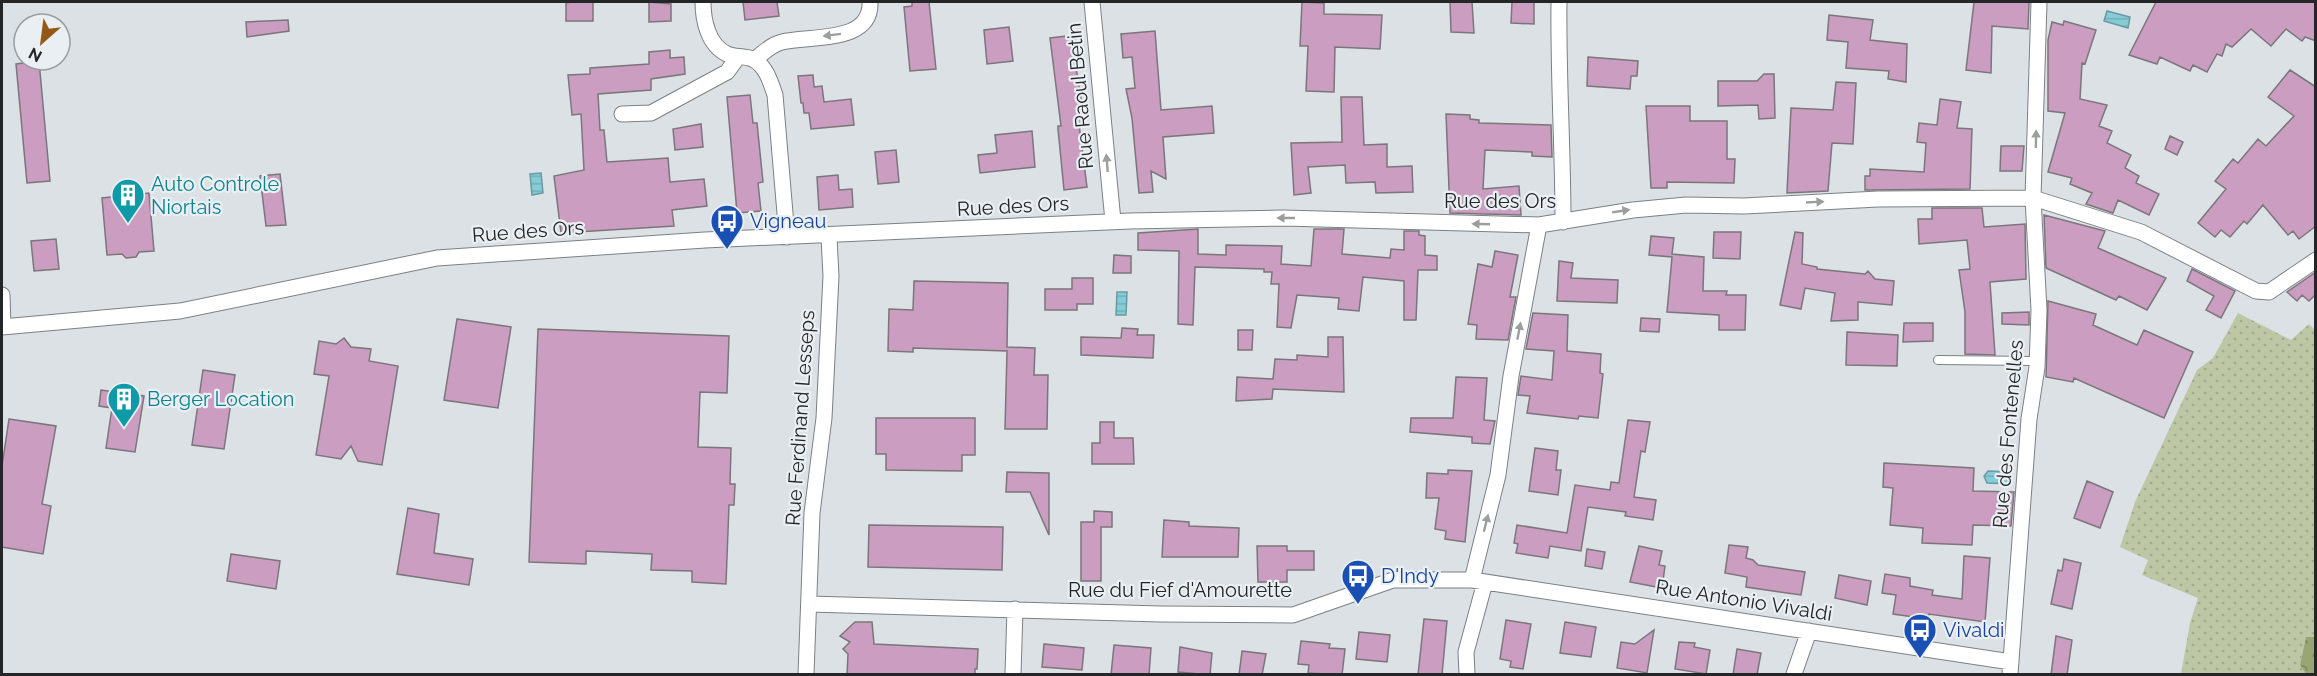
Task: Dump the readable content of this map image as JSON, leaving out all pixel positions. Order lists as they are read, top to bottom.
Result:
{
  "streets": {
    "street": [
      "Rue Raoul Betin",
      "Rue des Ors",
      "Rue Ferdinand Lesseps",
      "Rue des Fontenelles",
      "Rue du Fief d'Amourette",
      "Rue Antonio Vivaldi"
    ]
  },
  "crossings": [
    ["Rue Raoul Betin", "Rue des Ors"],
    ["Rue des Ors", "Rue Ferdinand Lesseps"],
    ["Rue des Ors", "Rue des Fontenelles"],
    ["Rue Ferdinand Lesseps", "Rue du Fief d'Amourette"],
    ["Rue des Fontenelles", "Rue Antonio Vivaldi"],
    ["Rue du Fief d'Amourette", "Rue Antonio Vivaldi"]
  ],
  "one_way": ["Rue Raoul Betin"],
  "places": {
    "building": ["Auto Controle Niortais", "Berger Location"],
    "bus stop": ["Vigneau", "D'Indy", "Vivaldi"]
  },
  "north": "bottom left"
}
